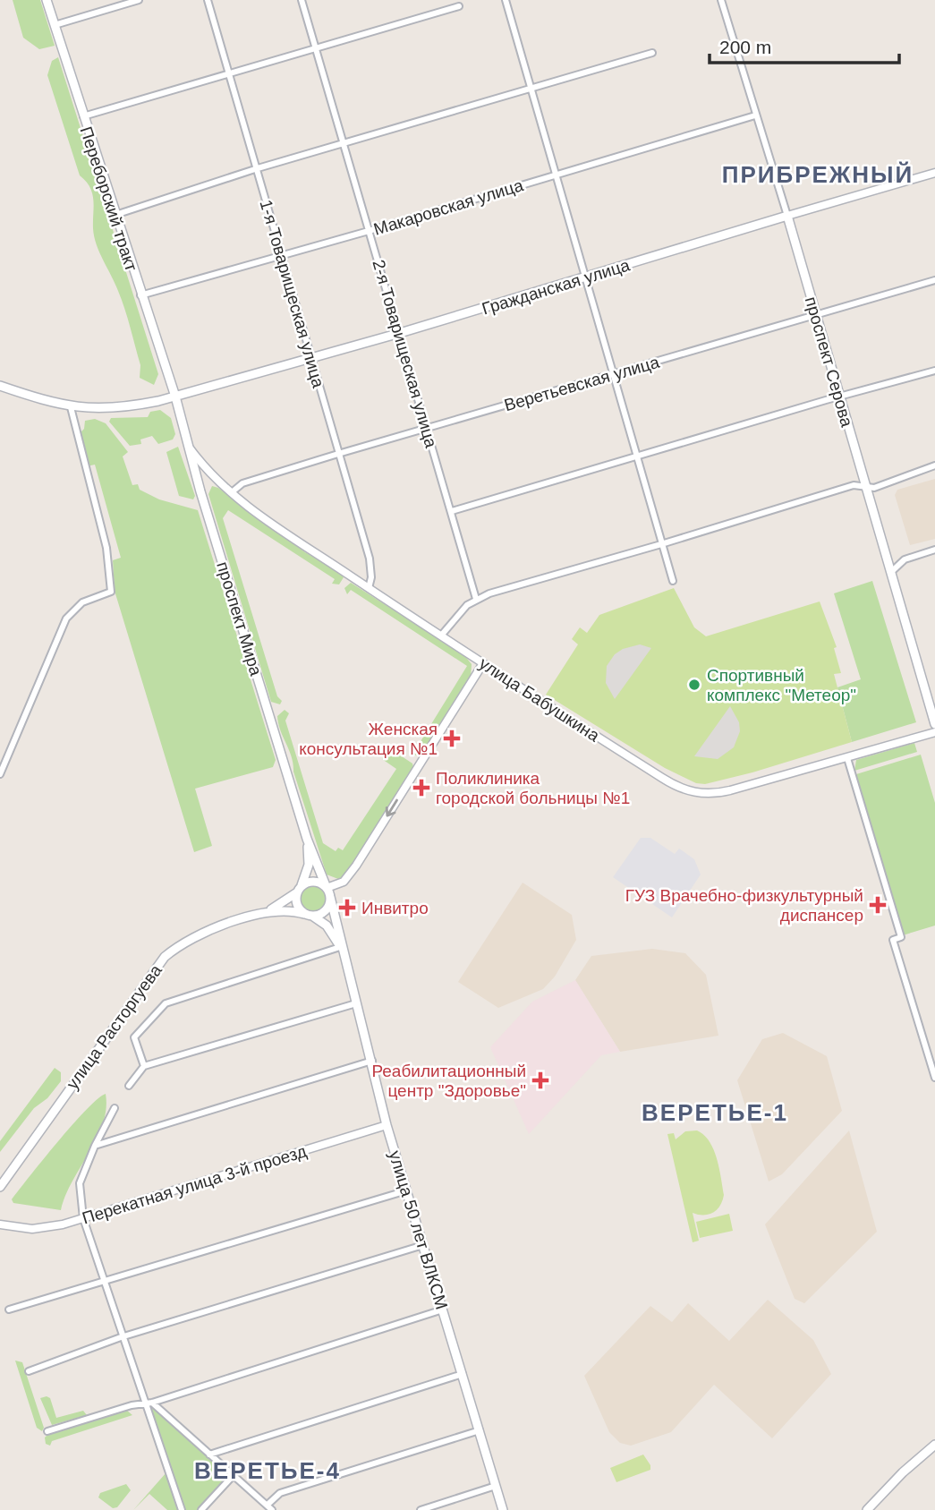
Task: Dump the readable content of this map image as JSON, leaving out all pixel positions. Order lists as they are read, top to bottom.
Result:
{
  "streets": {
    "main road": [
      "Переборский тракт",
      "Гражданская улица",
      "проспект Серова",
      "проспект Мира",
      "улица Расторгуева",
      "улица 50 лет ВЛКСМ"
    ],
    "street": [
      "Макаровская улица",
      "1-я Товарищеская улица",
      "2-я Товарищеская улица",
      "Веретьевская улица",
      "улица Бабушкина",
      "Перекатная улица 3-й проезд"
    ]
  },
  "crossings": [
    ["Переборский тракт", "Макаровская улица"],
    ["Переборский тракт", "Гражданская улица"],
    ["Переборский тракт", "проспект Мира"],
    ["Макаровская улица", "1-я Товарищеская улица"],
    ["Макаровская улица", "2-я Товарищеская улица"],
    ["Макаровская улица", "проспект Серова"],
    ["Гражданская улица", "1-я Товарищеская улица"],
    ["Гражданская улица", "2-я Товарищеская улица"],
    ["Гражданская улица", "проспект Серова"],
    ["Гражданская улица", "проспект Мира"],
    ["1-я Товарищеская улица", "Веретьевская улица"],
    ["1-я Товарищеская улица", "улица Бабушкина"],
    ["2-я Товарищеская улица", "Веретьевская улица"],
    ["проспект Серова", "Веретьевская улица"],
    ["Веретьевская улица", "улица Бабушкина"],
    ["проспект Мира", "улица Бабушкина"],
    ["проспект Мира", "улица Расторгуева"],
    ["проспект Мира", "улица 50 лет ВЛКСМ"],
    ["улица Расторгуева", "улица 50 лет ВЛКСМ"],
    ["Перекатная улица 3-й проезд", "улица 50 лет ВЛКСМ"]
  ],
  "districts": ["ПРИБРЕЖНЫЙ", "ВЕРЕТЬЕ-1", "ВЕРЕТЬЕ-4"],
  "places": {
    "other": ["Спортивный комплекс \"Метеор\""],
    "health": [
      "Женская консультация №1",
      "Поликлиника городской больницы №1",
      "ГУЗ Врачебно-физкультурный диспансер",
      "Инвитро",
      "Реабилитационный центр \"Здоровье\""
    ]
  },
  "scale_bar": "200 m"
}
